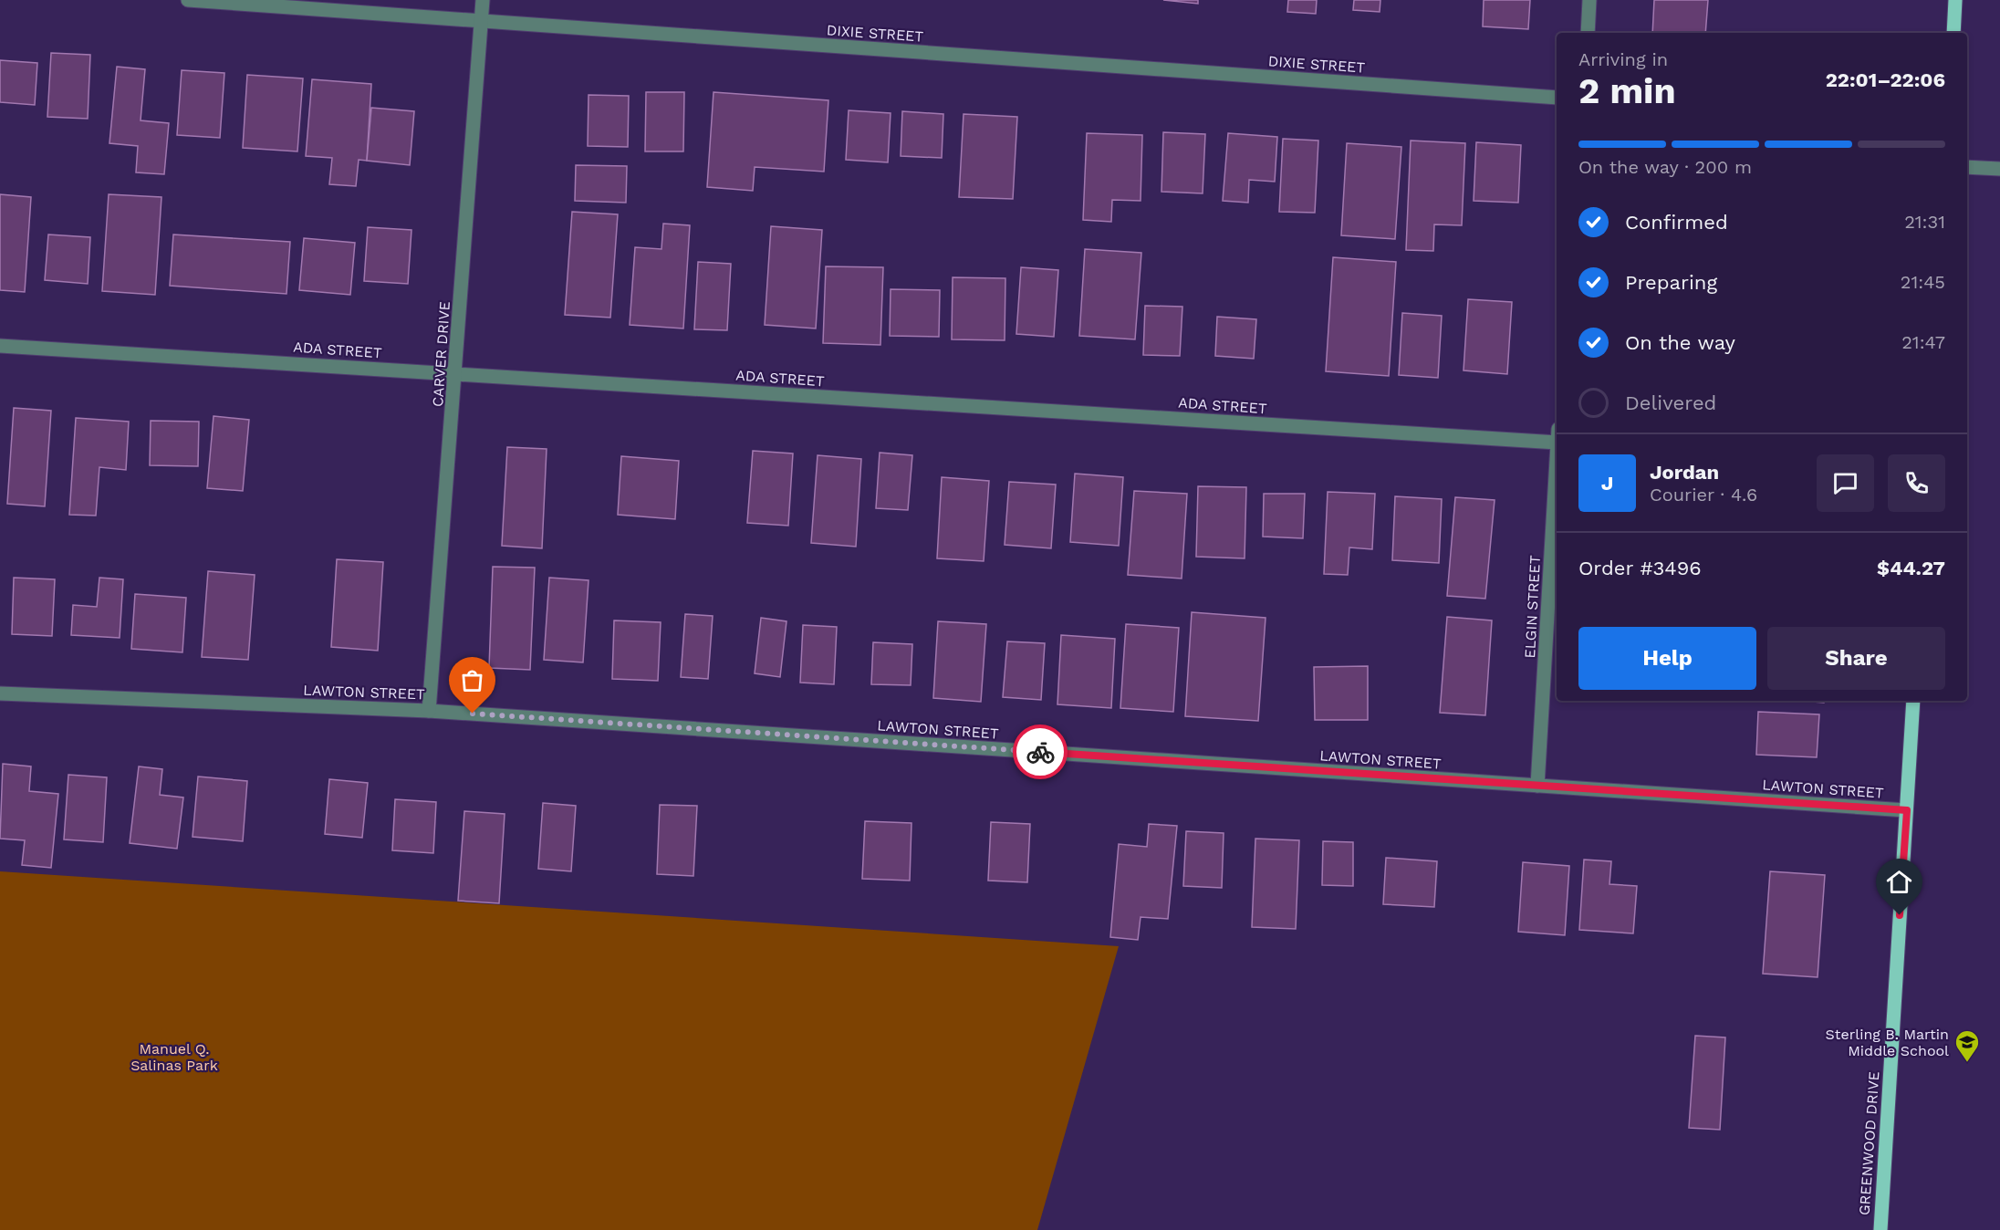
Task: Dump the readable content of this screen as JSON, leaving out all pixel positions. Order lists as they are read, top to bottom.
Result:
{
  "streets": {
    "main road": ["GREENWOOD DRIVE"],
    "street": [
      "DIXIE STREET",
      "ADA STREET",
      "CARVER DRIVE",
      "ELGIN STREET",
      "LAWTON STREET"
    ]
  },
  "crossings": [
    ["DIXIE STREET", "CARVER DRIVE"],
    ["ADA STREET", "CARVER DRIVE"],
    ["CARVER DRIVE", "LAWTON STREET"],
    ["ELGIN STREET", "LAWTON STREET"],
    ["LAWTON STREET", "GREENWOOD DRIVE"]
  ],
  "parks": ["Manuel Q. Salinas Park"],
  "places": {
    "school or university": ["Sterling B. Martin Middle School"]
  },
  "page": {
    "heading": ["2 min", "Arriving in", "22:01–22:06"],
    "panel": [
      "Jordan",
      "Courier · 4.6",
      "Order #3496",
      "$44.27"
    ],
    "bar": "On the way · 200 m",
    "list": [
      ["Confirmed", "21:31"],
      ["Preparing", "21:45"],
      ["On the way", "21:47"],
      "Delivered"
    ],
    "round": "J",
    "buttons": ["Help", "Share"]
  }
}
